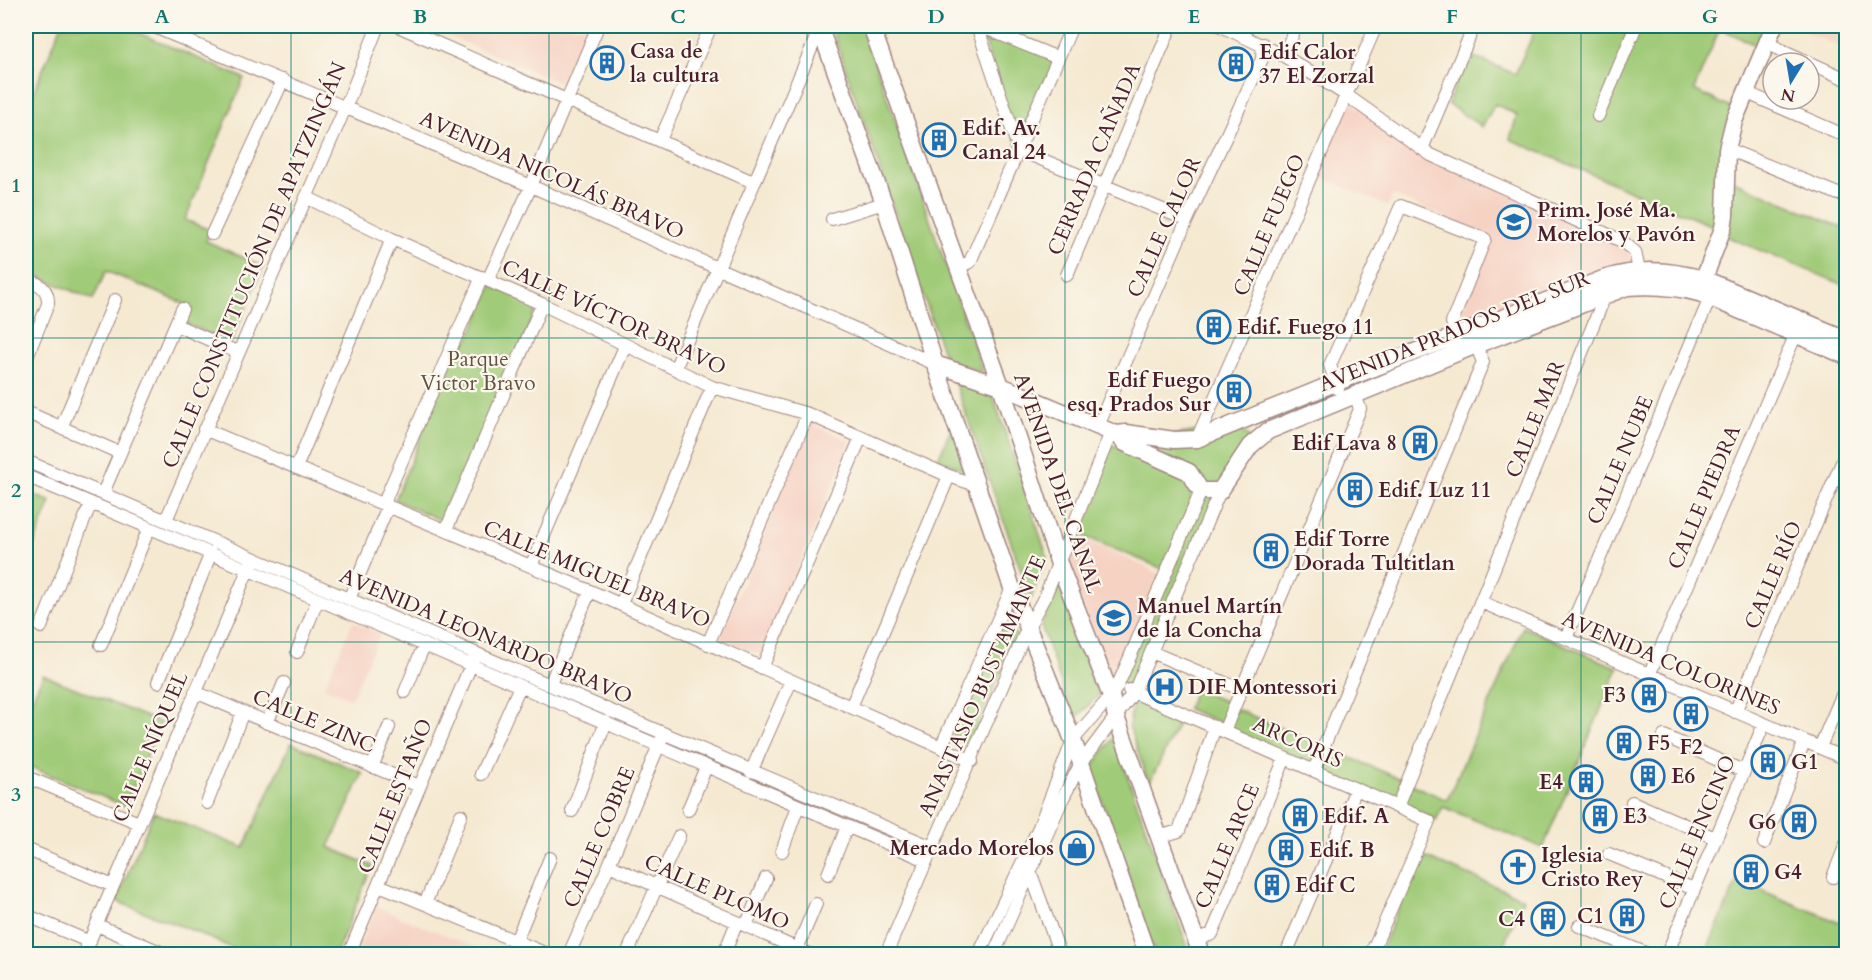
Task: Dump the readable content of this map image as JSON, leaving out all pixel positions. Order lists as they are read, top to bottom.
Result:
{
  "streets": {
    "main road": ["AVENIDA PRADOS DEL SUR", "AVENIDA DEL CANAL"],
    "street": [
      "CERRADA CAÑADA",
      "AVENIDA NICOLÁS BRAVO",
      "CALLE FUEGO",
      "CALLE CALOR",
      "CALLE CONSTITUCIÓN DE APATZINGÁN",
      "CALLE VÍCTOR BRAVO",
      "CALLE MAR",
      "CALLE NUBE",
      "CALLE PIEDRA",
      "CALLE MIGUEL BRAVO",
      "CALLE RÍO",
      "AVENIDA LEONARDO BRAVO",
      "AVENIDA COLORINES",
      "ANASTASIO BUSTAMANTE",
      "CALLE ZINC",
      "ARCORIS",
      "CALLE NÍQUEL",
      "CALLE ESTAÑO",
      "CALLE ENCINO",
      "CALLE COBRE",
      "CALLE ARCE",
      "CALLE PLOMO"
    ]
  },
  "crossings": [
    ["AVENIDA NICOLÁS BRAVO", "CALLE CONSTITUCIÓN DE APATZINGÁN"],
    ["AVENIDA NICOLÁS BRAVO", "AVENIDA PRADOS DEL SUR"],
    ["CALLE FUEGO", "AVENIDA PRADOS DEL SUR"],
    ["CALLE CALOR", "AVENIDA PRADOS DEL SUR"],
    ["CALLE CALOR", "ANASTASIO BUSTAMANTE"],
    ["CALLE CONSTITUCIÓN DE APATZINGÁN", "CALLE VÍCTOR BRAVO"],
    ["CALLE CONSTITUCIÓN DE APATZINGÁN", "CALLE MIGUEL BRAVO"],
    ["CALLE CONSTITUCIÓN DE APATZINGÁN", "AVENIDA LEONARDO BRAVO"],
    ["AVENIDA PRADOS DEL SUR", "CALLE MAR"],
    ["AVENIDA PRADOS DEL SUR", "CALLE NUBE"],
    ["AVENIDA PRADOS DEL SUR", "AVENIDA DEL CANAL"],
    ["AVENIDA PRADOS DEL SUR", "CALLE PIEDRA"],
    ["AVENIDA PRADOS DEL SUR", "ANASTASIO BUSTAMANTE"],
    ["CALLE MAR", "AVENIDA COLORINES"],
    ["CALLE MAR", "ARCORIS"],
    ["CALLE NUBE", "AVENIDA COLORINES"],
    ["AVENIDA DEL CANAL", "ANASTASIO BUSTAMANTE"],
    ["AVENIDA DEL CANAL", "ARCORIS"],
    ["AVENIDA DEL CANAL", "CALLE ARCE"],
    ["CALLE PIEDRA", "AVENIDA COLORINES"],
    ["CALLE MIGUEL BRAVO", "ANASTASIO BUSTAMANTE"],
    ["CALLE RÍO", "AVENIDA COLORINES"],
    ["AVENIDA LEONARDO BRAVO", "ANASTASIO BUSTAMANTE"],
    ["AVENIDA LEONARDO BRAVO", "CALLE NÍQUEL"],
    ["AVENIDA LEONARDO BRAVO", "CALLE ESTAÑO"],
    ["AVENIDA LEONARDO BRAVO", "CALLE COBRE"],
    ["AVENIDA COLORINES", "CALLE ENCINO"],
    ["CALLE ZINC", "CALLE NÍQUEL"],
    ["CALLE ZINC", "CALLE ESTAÑO"],
    ["ARCORIS", "CALLE ARCE"],
    ["CALLE COBRE", "CALLE PLOMO"]
  ],
  "parks": ["Parque Victor Bravo"],
  "places": {
    "building": [
      "Casa de la cultura",
      "Edif Calor 37 El Zorzal",
      "Edif. Av. Canal 24",
      "Edif. Fuego 11",
      "Edif Fuego esq. Prados Sur",
      "Edif Lava 8",
      "Edif. Luz 11",
      "Edif Torre Dorada Tultitlan",
      "F3",
      "F2",
      "F5",
      "G1",
      "E6",
      "E4",
      "Edif. A",
      "E3",
      "G6",
      "Edif. B",
      "G4",
      "Edif C",
      "C1",
      "C4"
    ],
    "school or university": ["Prim. José Ma. Morelos y Pavón", "Manuel Martín de la Concha"],
    "hospital": ["DIF Montessori"],
    "shop": ["Mercado Morelos"],
    "church": ["Iglesia Cristo Rey"]
  },
  "north": "bottom",
  "grid": {
    "columns": [
      "A",
      "B",
      "C",
      "D",
      "E",
      "F",
      "G"
    ],
    "rows": ["1", "2", "3"]
  }
}
